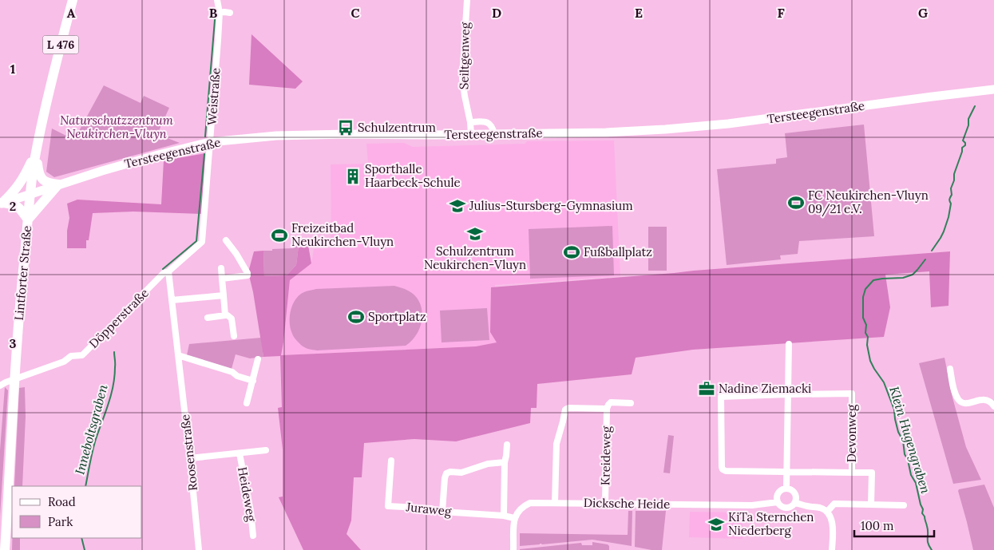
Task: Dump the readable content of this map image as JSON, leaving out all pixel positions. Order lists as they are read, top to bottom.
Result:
{
  "streets": {
    "main road": ["L 476", "Lintforter Straße"],
    "street": [
      "Seiltgenweg",
      "Weistraße",
      "Tersteegenstraße",
      "Döpperstraße",
      "Devonweg",
      "Roosenstraße",
      "Kreideweg",
      "Heideweg",
      "Dicksche Heide",
      "Juraweg"
    ]
  },
  "crossings": [
    ["Seiltgenweg", "Tersteegenstraße"],
    ["Weistraße", "Tersteegenstraße"],
    ["Weistraße", "Döpperstraße"],
    ["Weistraße", "Roosenstraße"],
    ["Tersteegenstraße", "Lintforter Straße"],
    ["Döpperstraße", "Roosenstraße"],
    ["Kreideweg", "Dicksche Heide"],
    ["Dicksche Heide", "Juraweg"]
  ],
  "water": ["Inneboltsgraben", "Klein Hugengraben"],
  "parks": ["Naturschutzzentrum Neukirchen-Vluyn"],
  "places": {
    "bus stop": ["Schulzentrum"],
    "building": ["Sporthalle Haarbeck-Schule"],
    "sports": [
      "FC Neukirchen-Vluyn 09/21 e.V.",
      "Freizeitbad Neukirchen-Vluyn",
      "Fußballplatz",
      "Sportplatz"
    ],
    "school or university": ["Julius-Stursberg-Gymnasium", "Schulzentrum Neukirchen-Vluyn", "KiTa Sternchen Niederberg"],
    "office": ["Nadine Ziemacki"]
  },
  "legend": ["Road", "Park"],
  "scale_bar": "100 m",
  "grid": {
    "columns": [
      "A",
      "B",
      "C",
      "D",
      "E",
      "F",
      "G"
    ],
    "rows": ["1", "2", "3"]
  }
}
